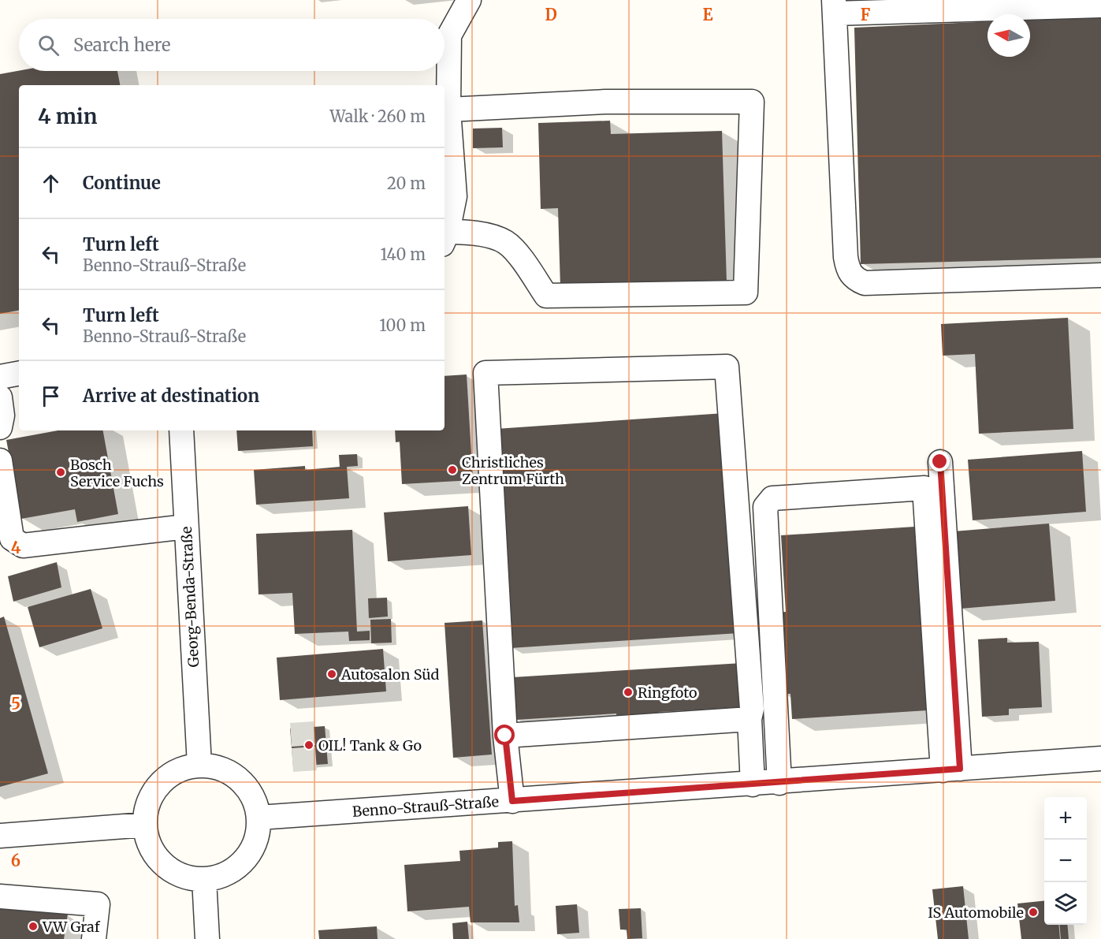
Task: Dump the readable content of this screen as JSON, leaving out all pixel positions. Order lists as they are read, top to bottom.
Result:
{
  "streets": {
    "street": ["Georg-Benda-Straße", "Benno-Strauß-Straße"]
  },
  "crossings": [
    ["Georg-Benda-Straße", "Benno-Strauß-Straße"]
  ],
  "places": [
    "Christliches Zentrum Fürth",
    "Bosch Service Fuchs",
    "Autosalon Süd",
    "Ringfoto",
    "OIL! Tank & Go",
    "IS Automobile",
    "VW Graf"
  ],
  "north": "left",
  "page": {
    "search": "Search here",
    "heading": ["4 min", "Walk · 260 m"],
    "list": [
      ["Continue", "20 m"],
      ["Turn left", "Benno-Strauß-Straße", "140 m"],
      ["Turn left", "Benno-Strauß-Straße", "100 m"],
      "Arrive at destination"
    ],
    "map_buttons": ["+", "−"]
  },
  "grid": {
    "columns": ["D", "E", "F"],
    "rows": ["4", "5", "6"]
  }
}
